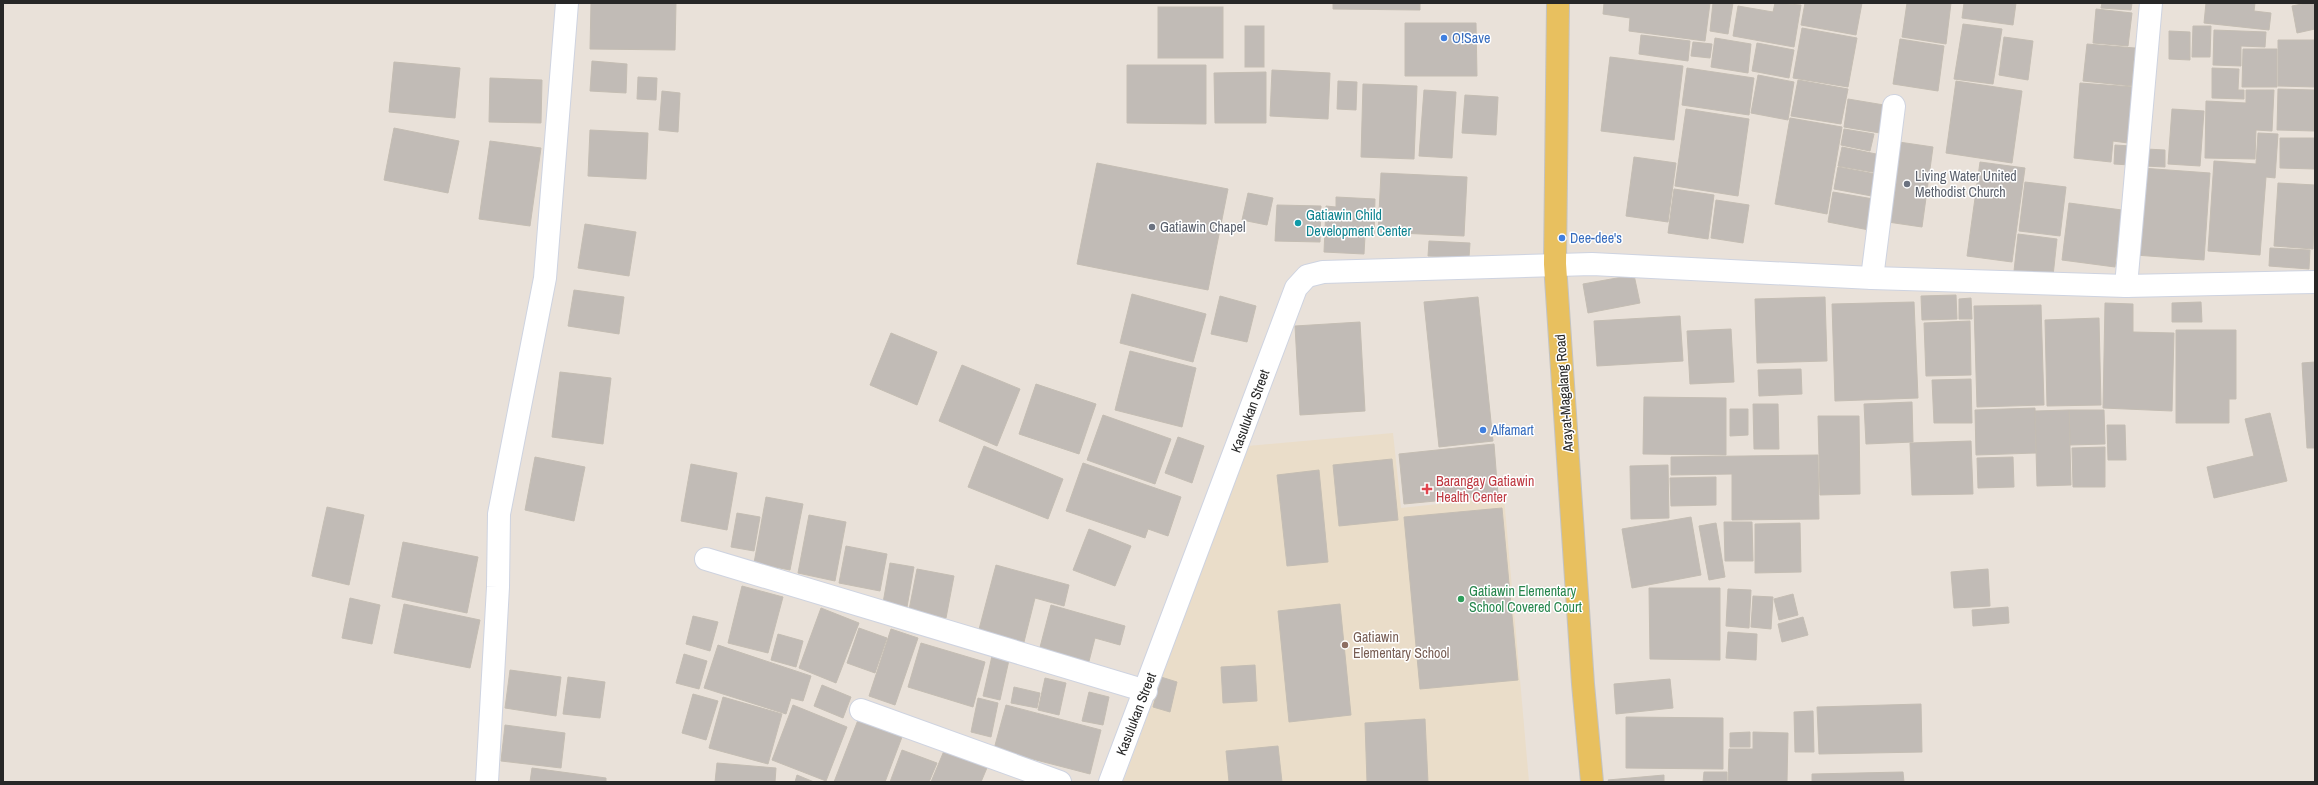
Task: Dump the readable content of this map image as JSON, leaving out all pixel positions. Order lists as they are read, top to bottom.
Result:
{
  "streets": {
    "main road": ["Arayat-Magalang Road"],
    "street": ["Kasulukan Street"]
  },
  "crossings": [
    ["Arayat-Magalang Road", "Kasulukan Street"]
  ],
  "places": {
    "other": [
      "O!Save",
      "Living Water United Methodist Church",
      "Gatiawin Child Development Center",
      "Gatiawin Chapel",
      "Dee-dee's",
      "Alfamart",
      "Gatiawin Elementary School Covered Court",
      "Gatiawin Elementary School"
    ],
    "health": ["Barangay Gatiawin Health Center"]
  }
}
